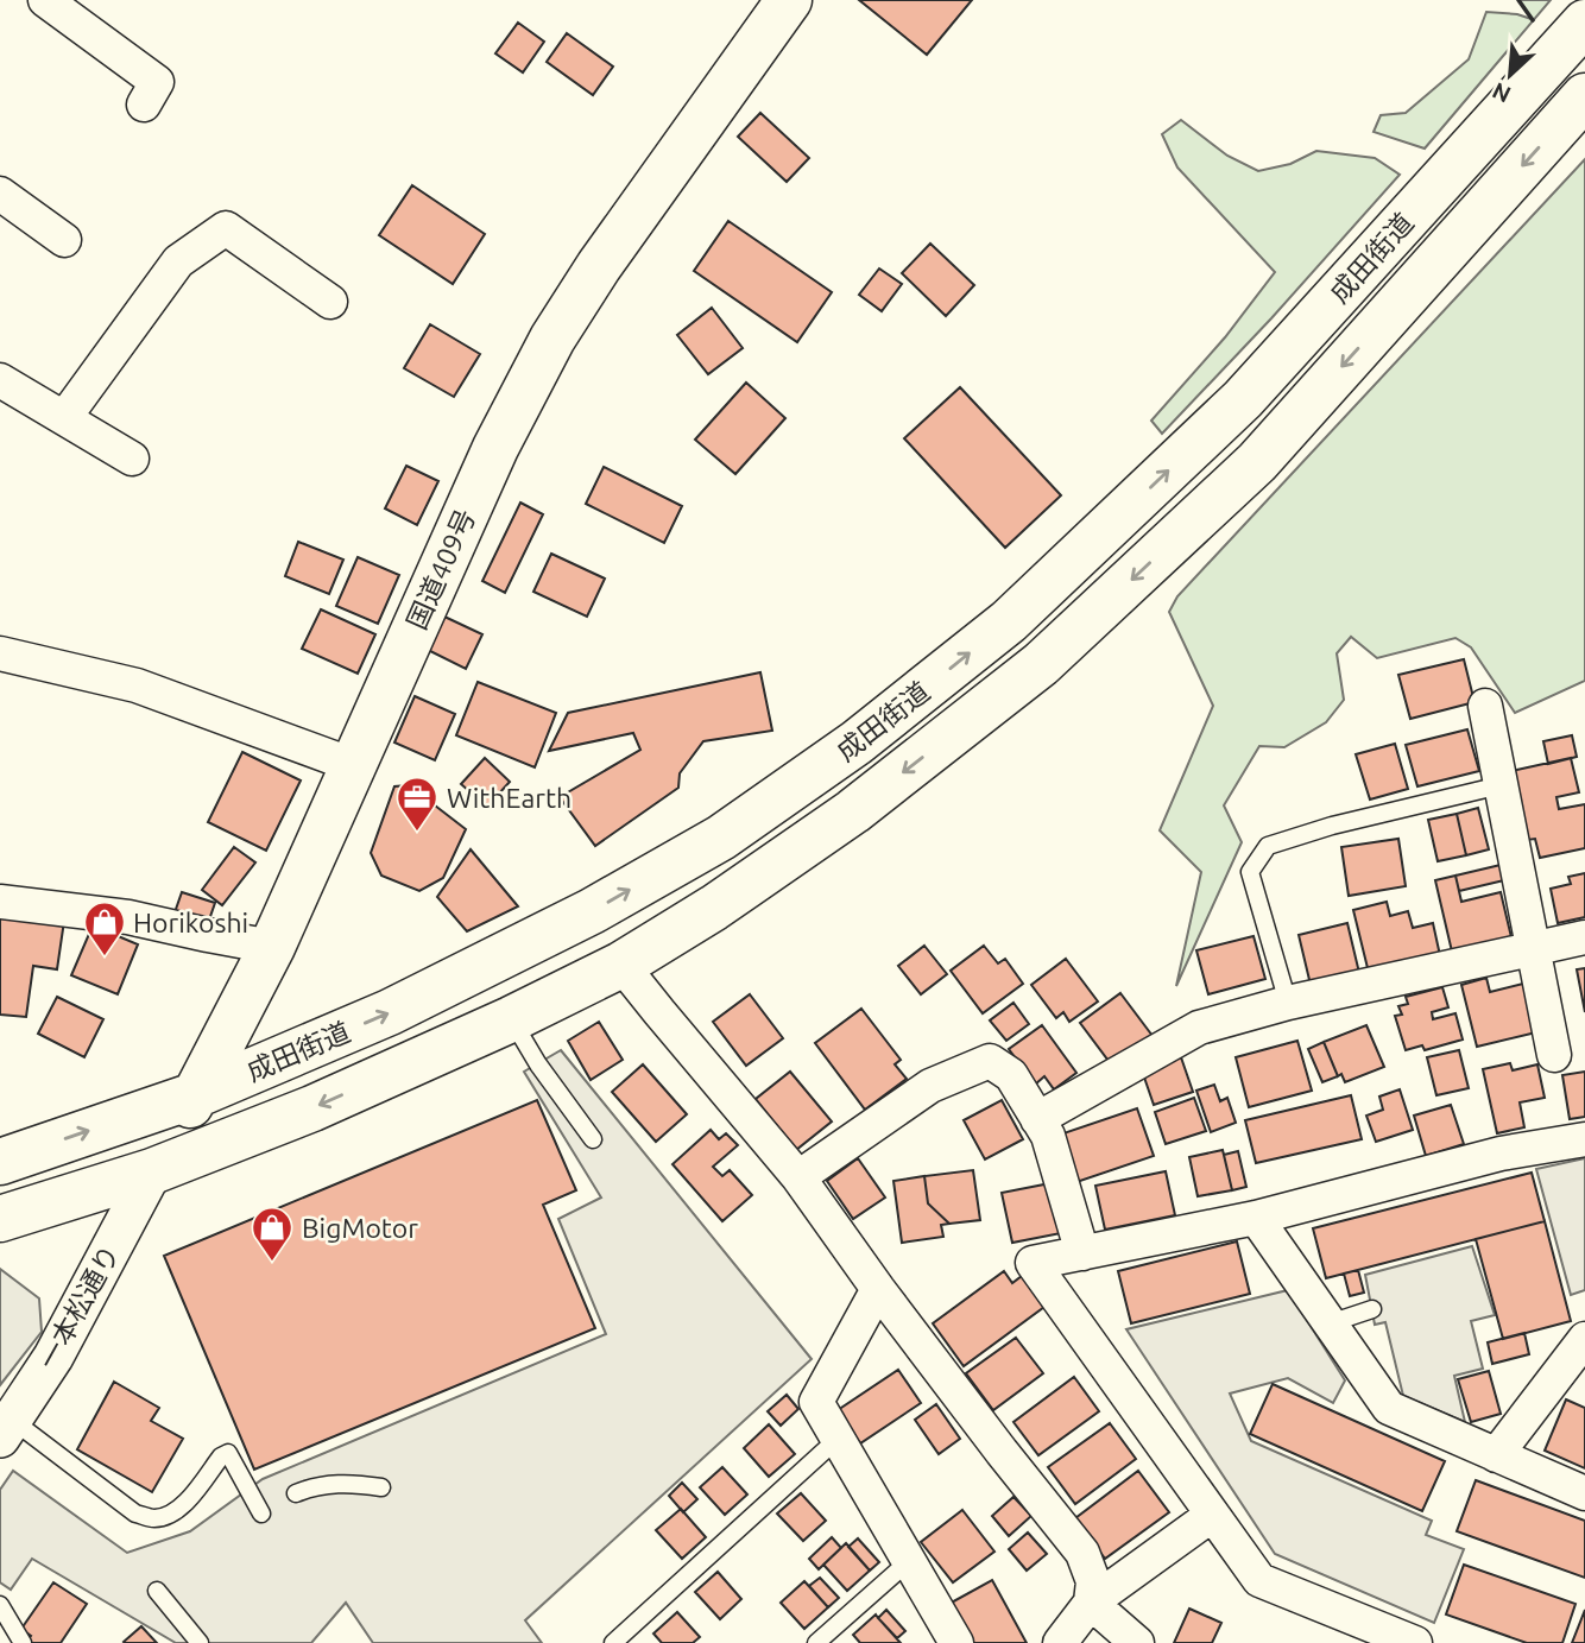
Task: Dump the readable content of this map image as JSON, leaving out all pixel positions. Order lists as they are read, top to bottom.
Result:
{
  "streets": {
    "highway": ["成田街道", "国道409号"],
    "street": ["一本松通り"]
  },
  "crossings": [
    ["成田街道", "国道409号"],
    ["成田街道", "一本松通り"],
    ["国道409号", "一本松通り"]
  ],
  "places": {
    "office": ["WithEarth"],
    "shop": ["Horikoshi", "BigMotor"]
  },
  "north": "bottom left"
}
